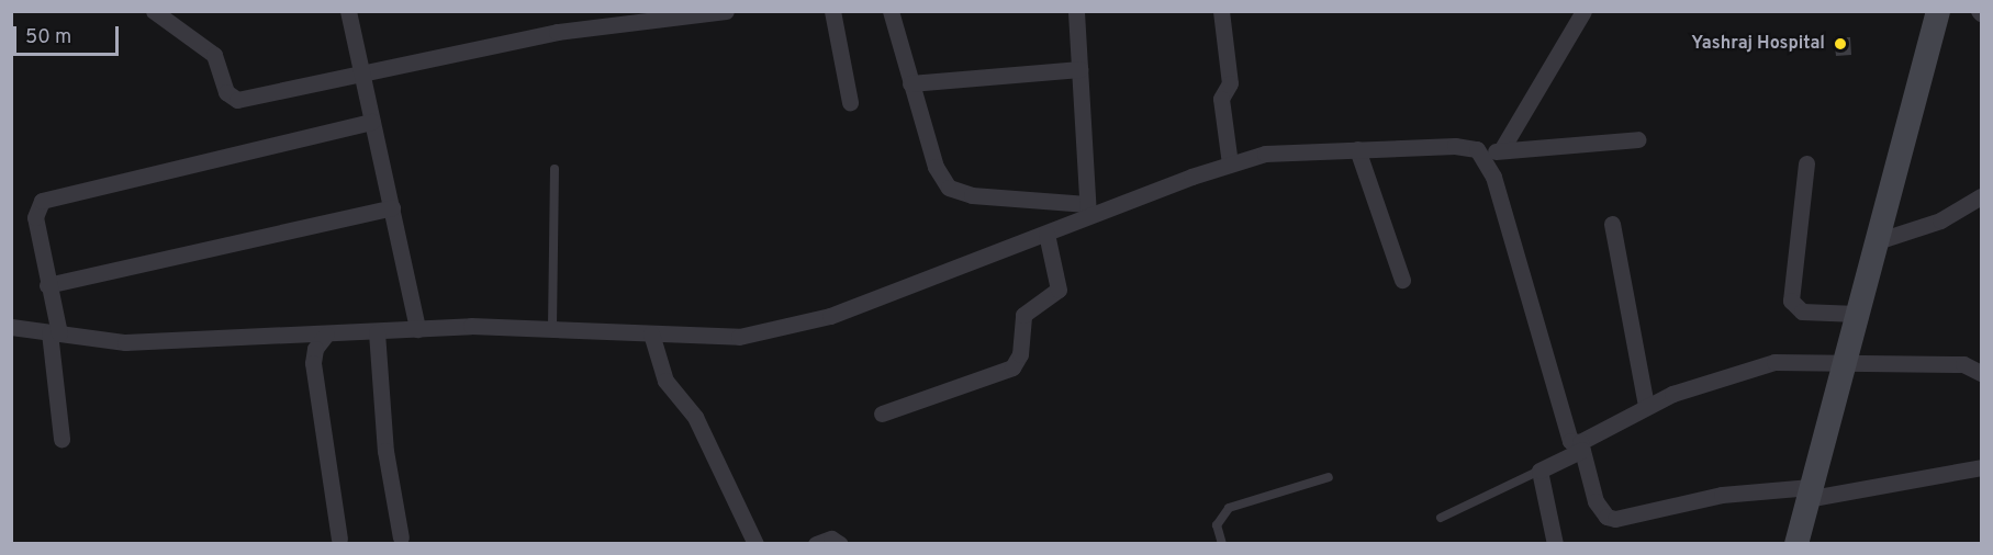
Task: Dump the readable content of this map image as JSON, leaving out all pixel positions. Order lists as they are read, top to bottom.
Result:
{
  "places": ["Yashraj Hospital"],
  "scale_bar": "50 m"
}
